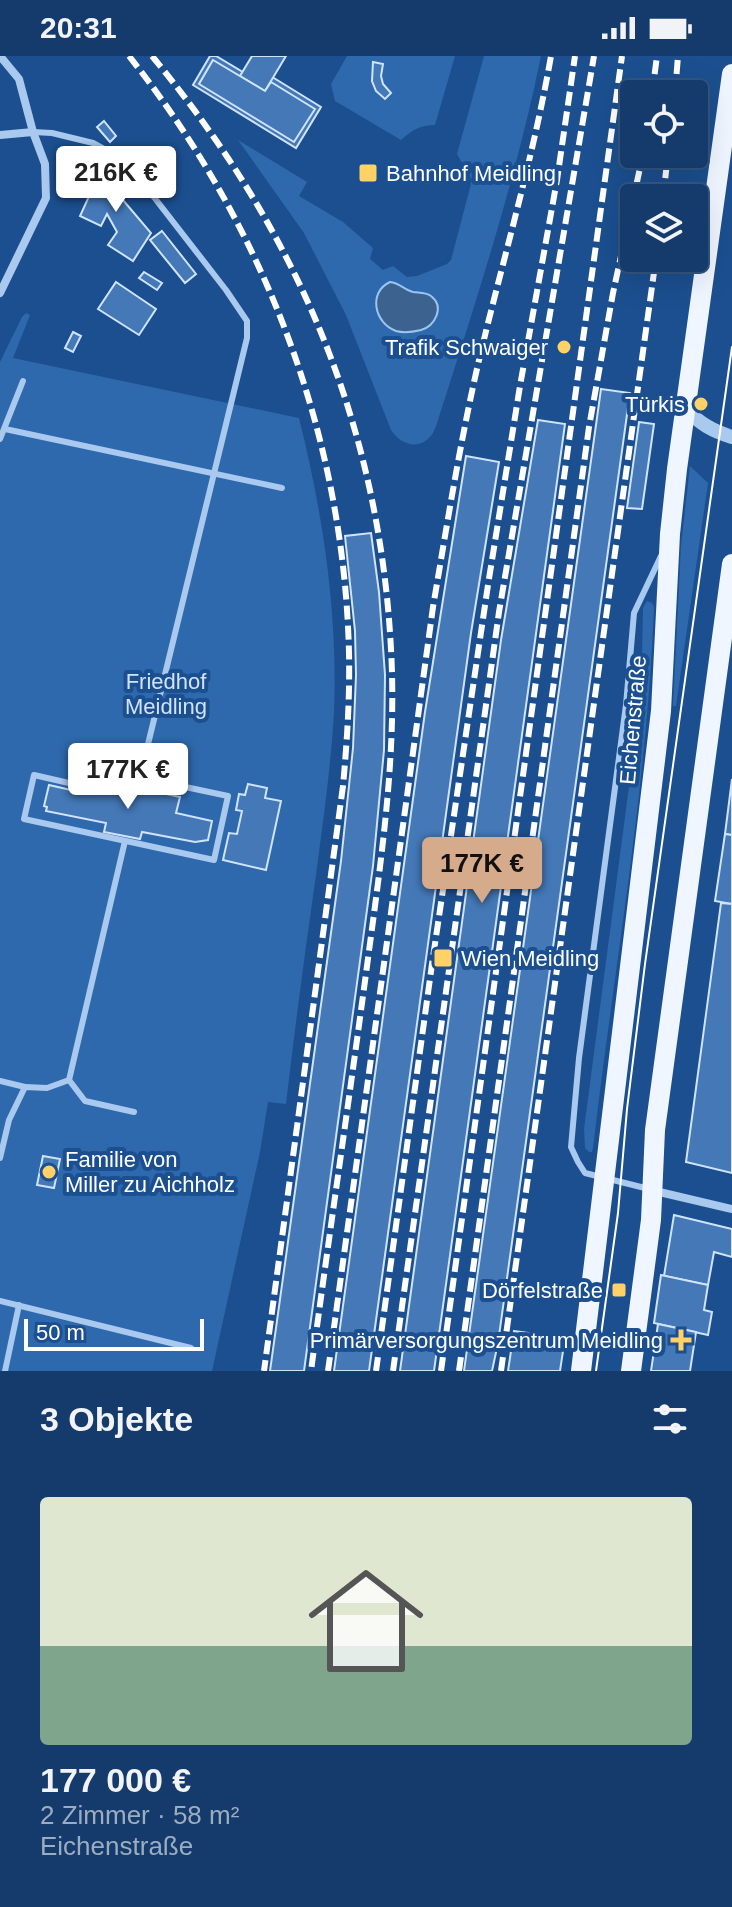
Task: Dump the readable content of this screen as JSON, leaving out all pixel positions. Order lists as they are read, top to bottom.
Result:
{
  "streets": {
    "main road": ["Eichenstraße"]
  },
  "parks": ["Friedhof Meidling"],
  "places": {
    "transit": ["Bahnhof Meidling", "Wien Meidling", "Dörfelstraße"],
    "other": ["Trafik Schwaiger", "Türkis", "Familie von Miller zu Aichholz"],
    "health": ["Primärversorgungszentrum Meidling"]
  },
  "scale_bar": "50 m",
  "page": {
    "status": "20:31",
    "price": ["216K €", "177K €", "177K €"],
    "scale": "50 m",
    "heading": "3 Objekte",
    "list": [
      {
        "name": "177 000 €",
        "note": "2 Zimmer · 58 m² · Eichenstraße"
      }
    ]
  }
}
